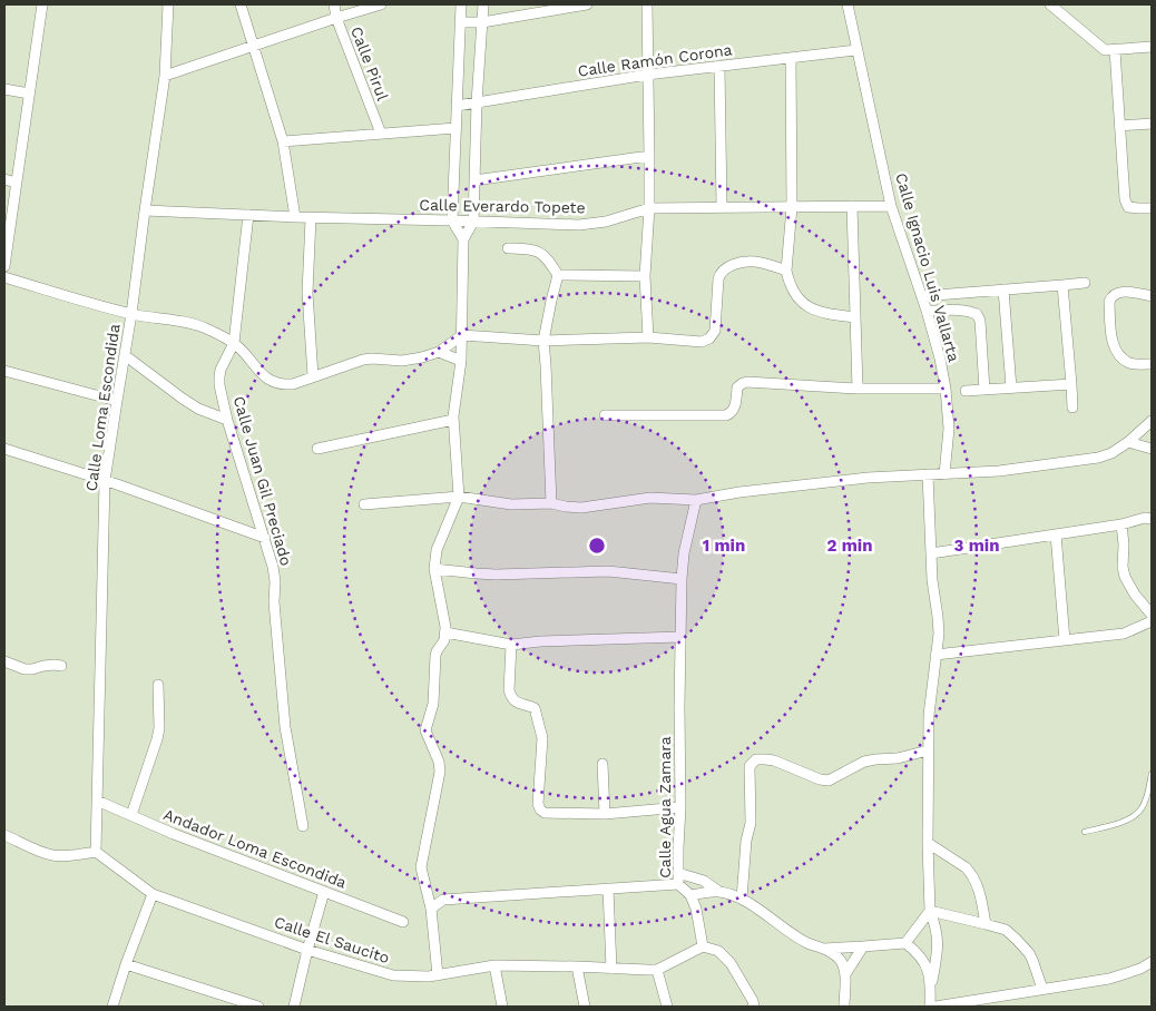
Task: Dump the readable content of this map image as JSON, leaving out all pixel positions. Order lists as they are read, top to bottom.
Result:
{
  "streets": {
    "street": [
      "Calle Ramón Corona",
      "Calle Pirul",
      "Calle Everardo Topete",
      "Calle Ignacio Luis Vallarta",
      "Calle Loma Escondida",
      "Calle Juan Gil Preciado",
      "Calle Agua Zamara",
      "Andador Loma Escondida",
      "Calle El Saucito"
    ]
  },
  "crossings": [
    ["Calle Ramón Corona", "Calle Ignacio Luis Vallarta"],
    ["Calle Everardo Topete", "Calle Ignacio Luis Vallarta"],
    ["Calle Everardo Topete", "Calle Loma Escondida"],
    ["Calle Everardo Topete", "Calle Juan Gil Preciado"],
    ["Calle Loma Escondida", "Andador Loma Escondida"],
    ["Calle Loma Escondida", "Calle El Saucito"],
    ["Calle Agua Zamara", "Calle El Saucito"]
  ],
  "rings": ["1 min", "2 min", "3 min"]
}
